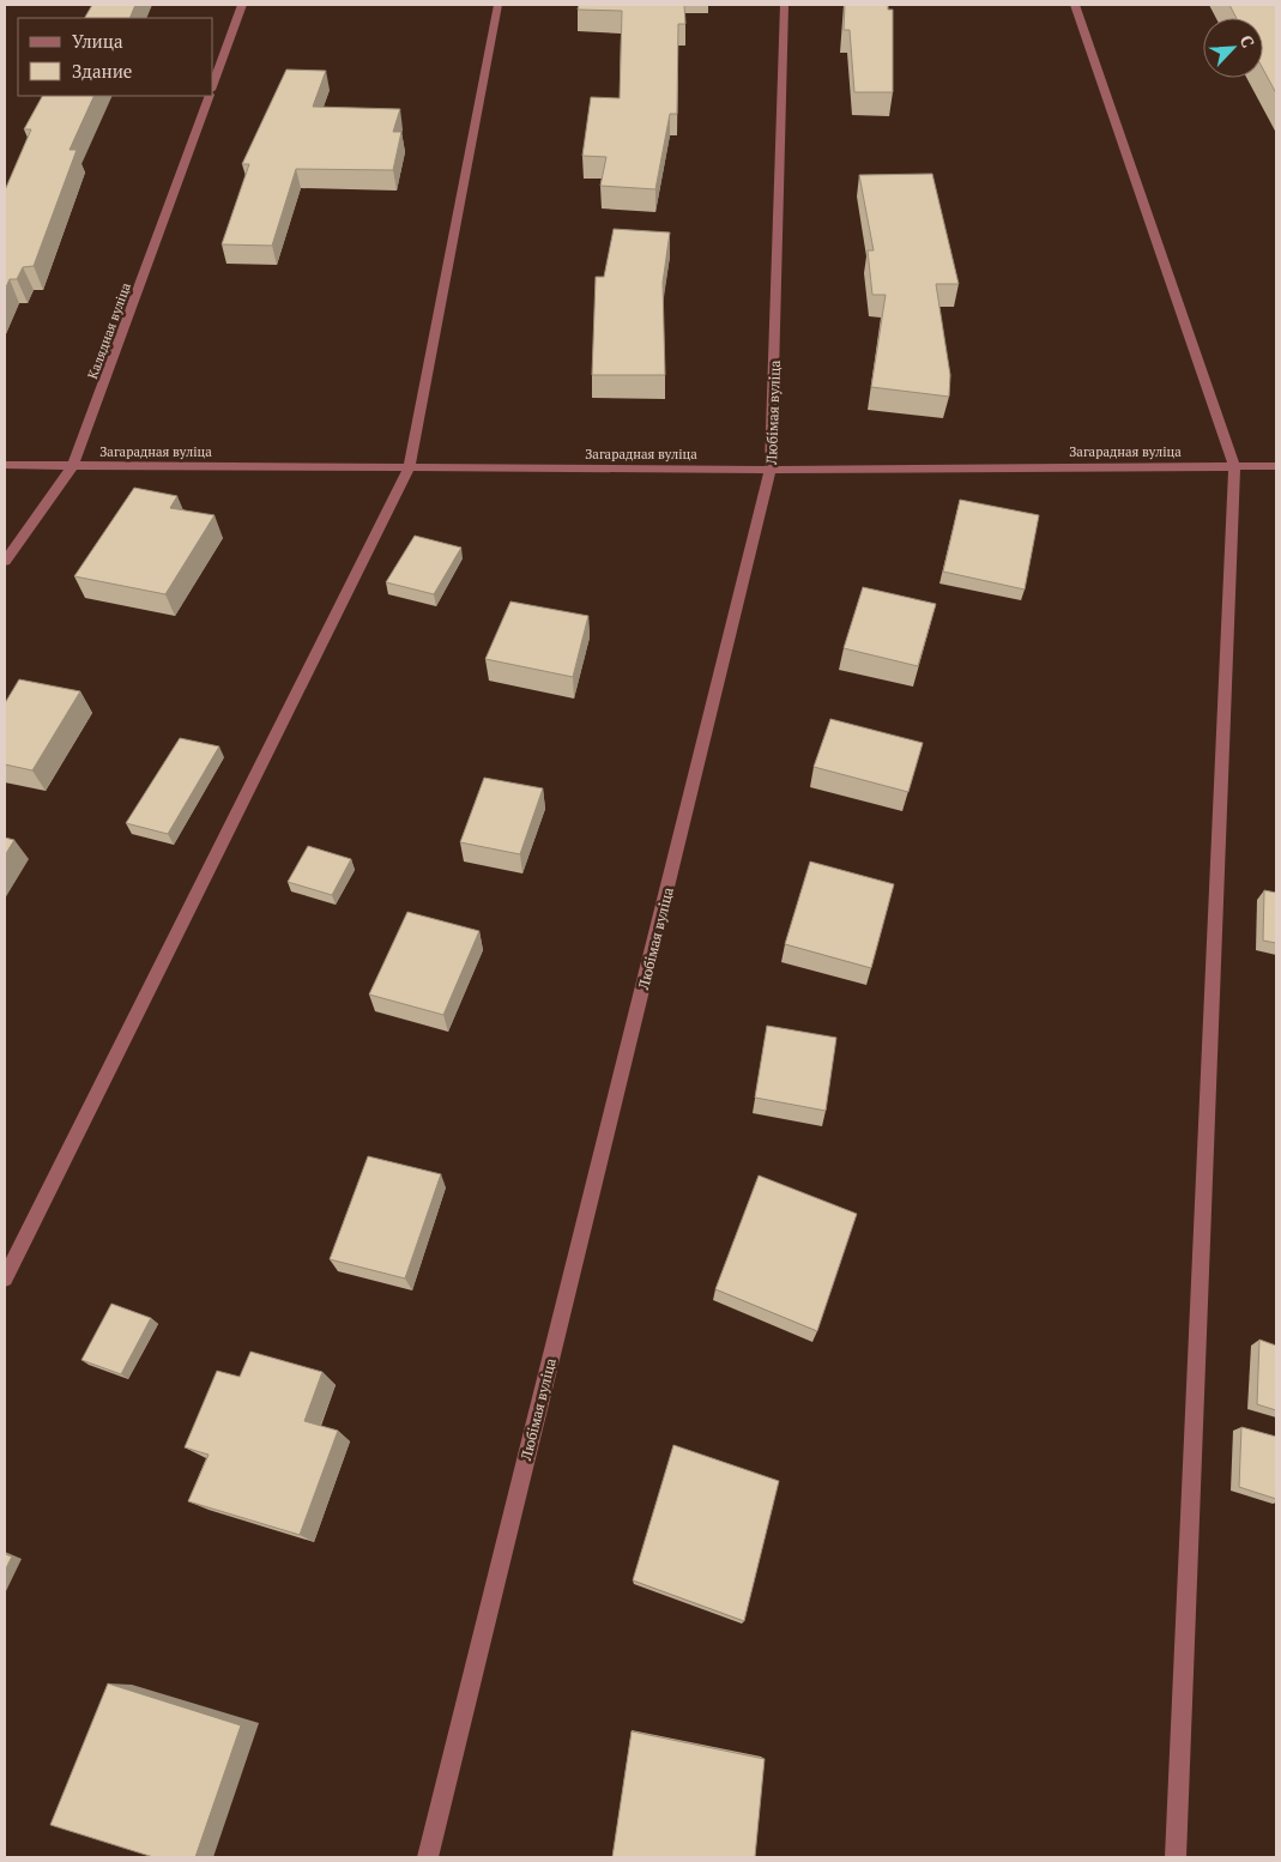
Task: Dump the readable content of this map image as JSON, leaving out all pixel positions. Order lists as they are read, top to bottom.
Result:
{
  "streets": {
    "street": ["Калядная вуліца", "Любімая вуліца", "Загарадная вуліца"]
  },
  "crossings": [
    ["Калядная вуліца", "Загарадная вуліца"],
    ["Любімая вуліца", "Загарадная вуліца"]
  ],
  "legend": ["Улица", "Здание"],
  "north": "top right"
}
